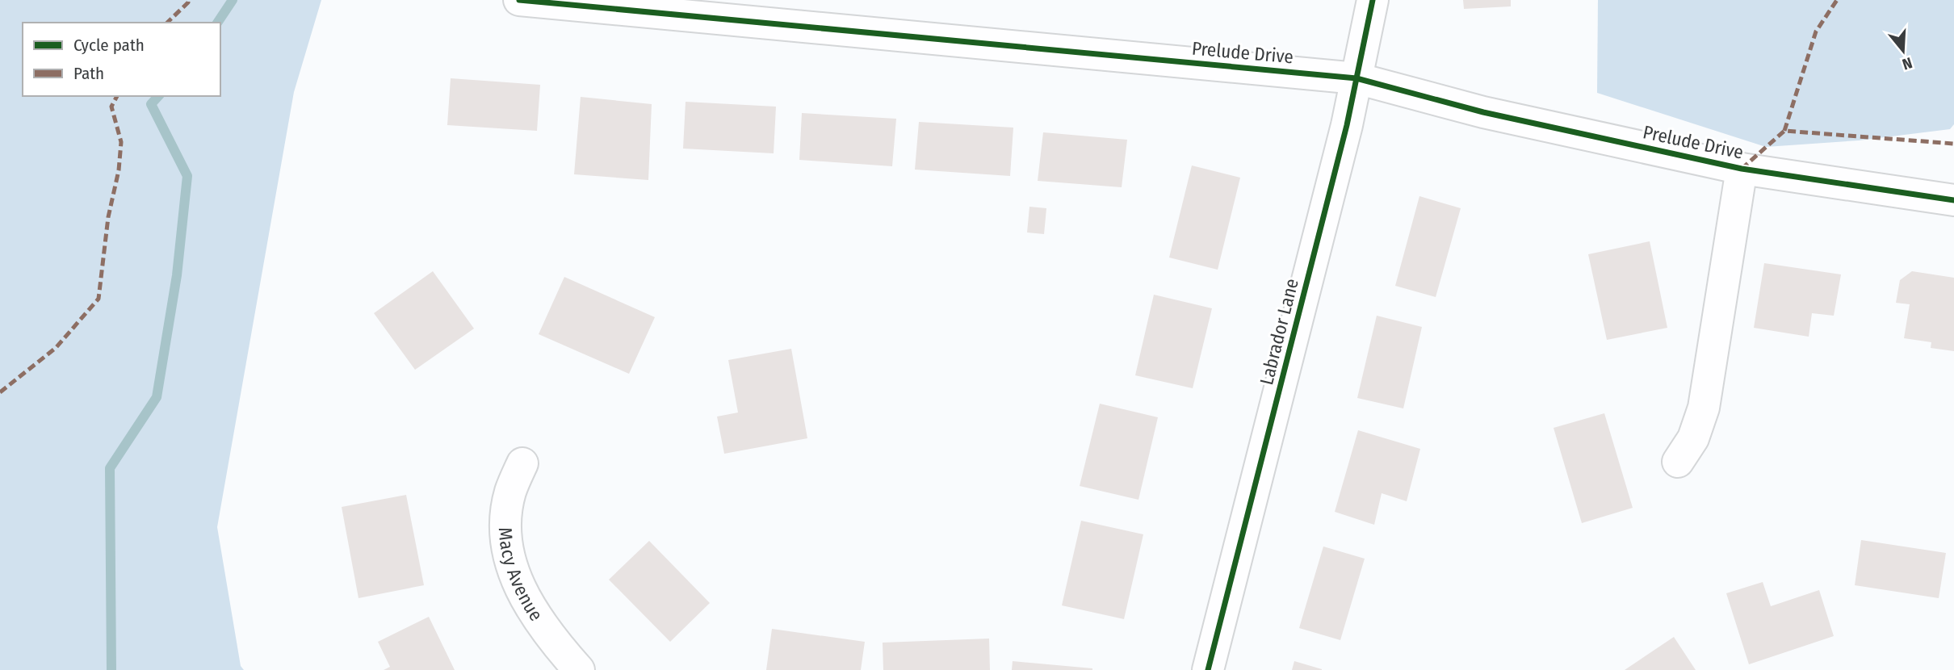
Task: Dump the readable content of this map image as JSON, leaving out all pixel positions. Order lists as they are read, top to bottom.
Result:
{
  "streets": {
    "street": ["Prelude Drive", "Labrador Lane", "Macy Avenue"]
  },
  "crossings": [
    ["Prelude Drive", "Labrador Lane"]
  ],
  "legend": ["Cycle path", "Path"],
  "north": "bottom"
}
